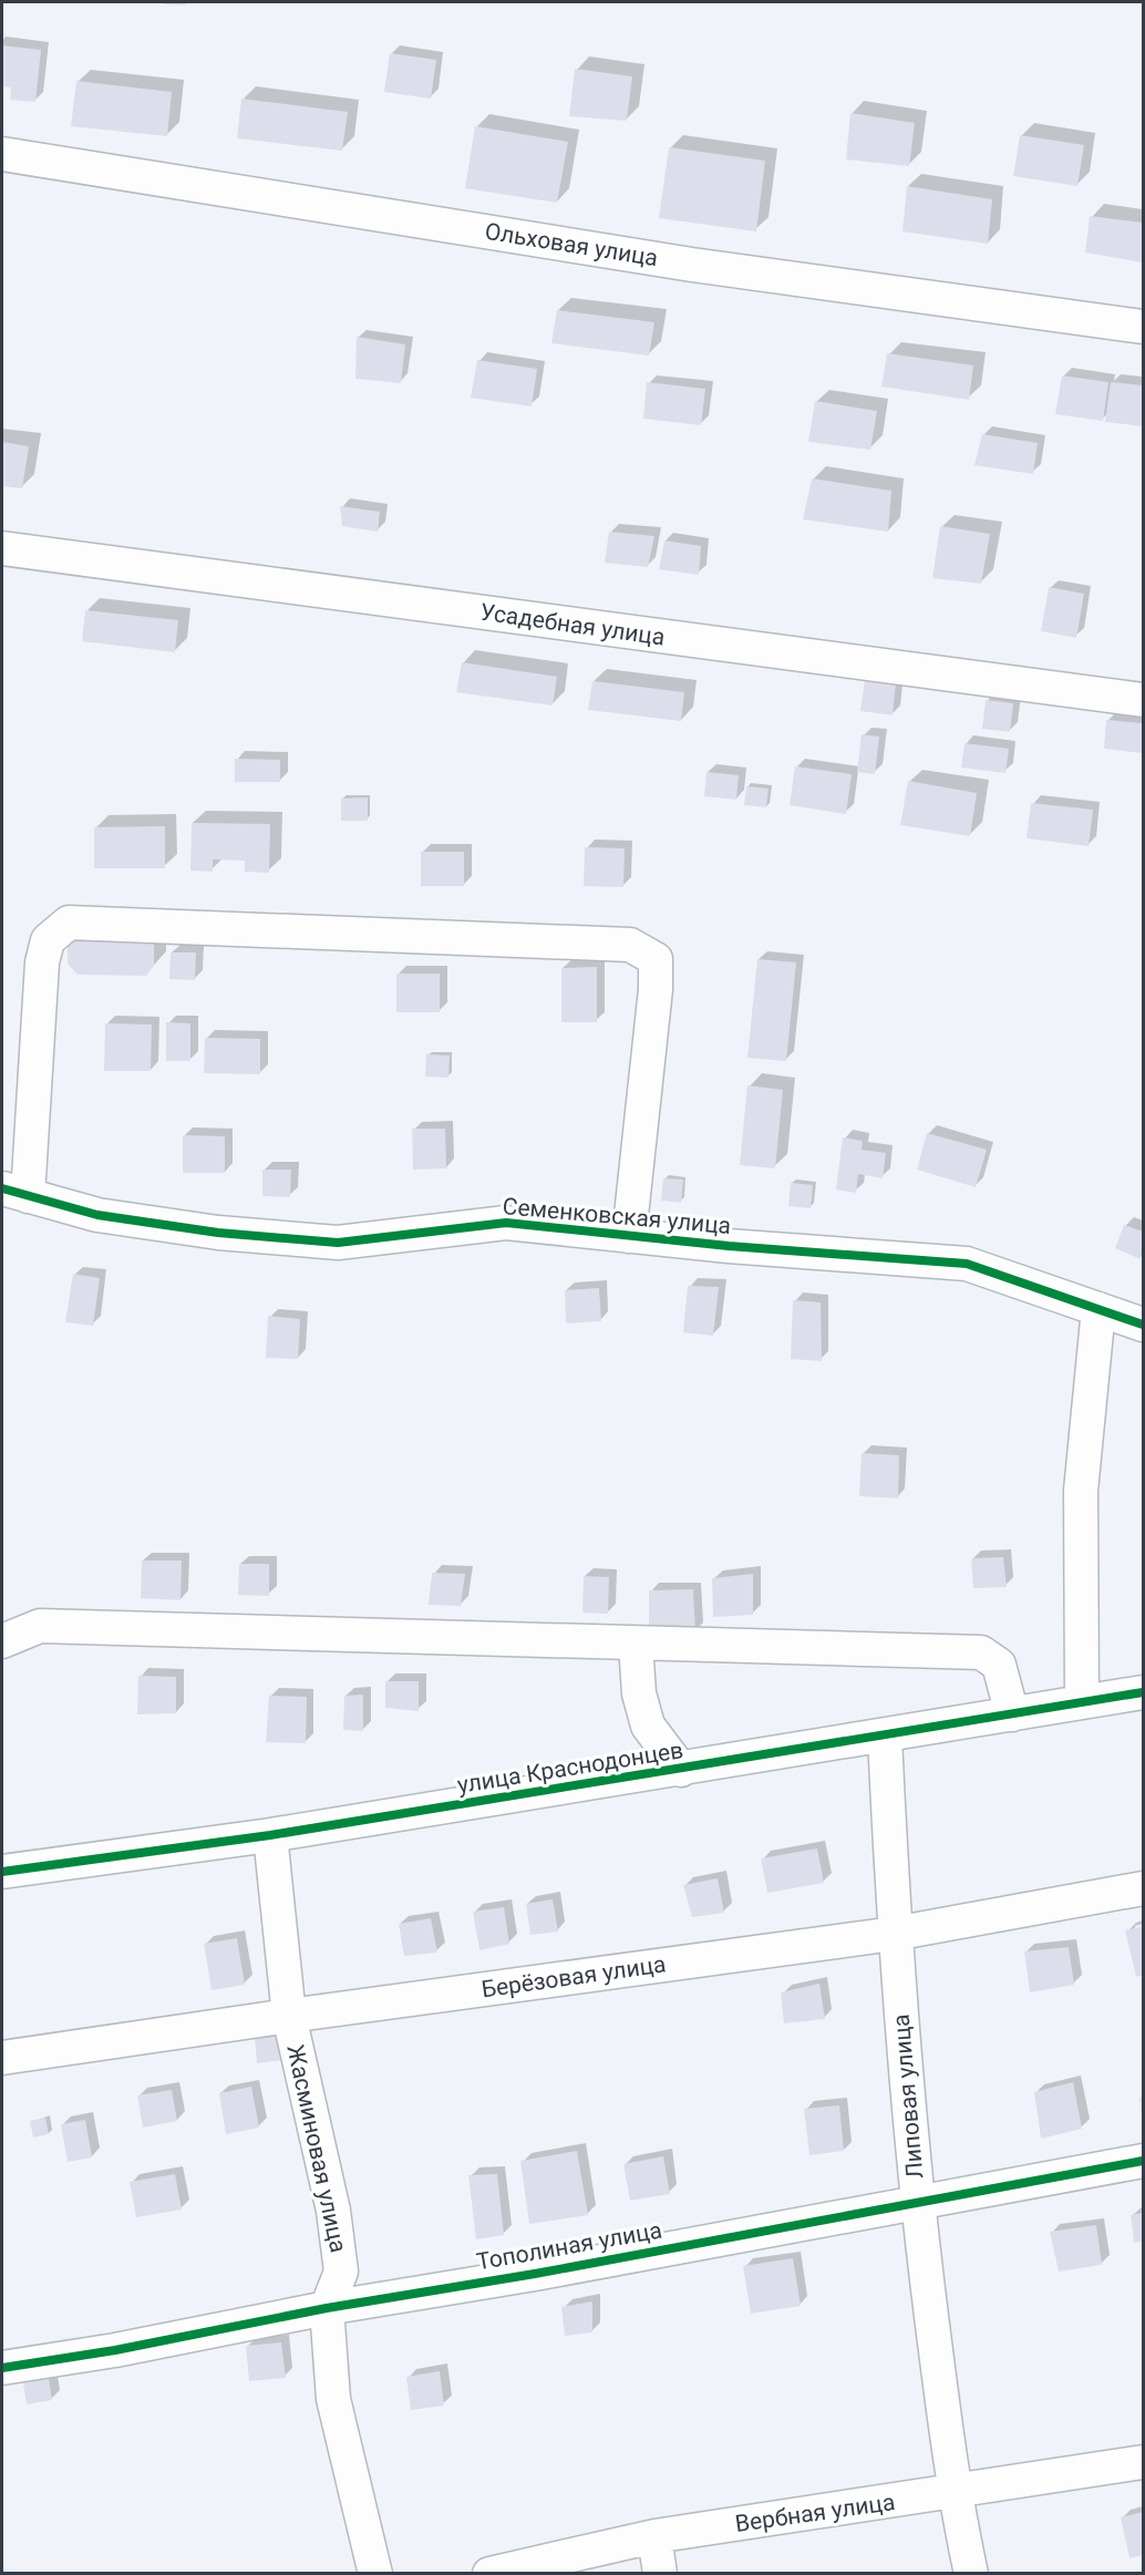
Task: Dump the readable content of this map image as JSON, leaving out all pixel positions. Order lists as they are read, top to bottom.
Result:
{
  "streets": {
    "street": [
      "Ольховая улица",
      "Усадебная улица",
      "Семенковская улица",
      "улица Краснодонцев",
      "Берёзовая улица",
      "Липовая улица",
      "Жасминовая улица",
      "Тополиная улица",
      "Вербная улица"
    ]
  },
  "crossings": [
    ["улица Краснодонцев", "Липовая улица"],
    ["улица Краснодонцев", "Жасминовая улица"],
    ["Берёзовая улица", "Липовая улица"],
    ["Берёзовая улица", "Жасминовая улица"],
    ["Липовая улица", "Тополиная улица"],
    ["Липовая улица", "Вербная улица"],
    ["Жасминовая улица", "Тополиная улица"]
  ]
}
